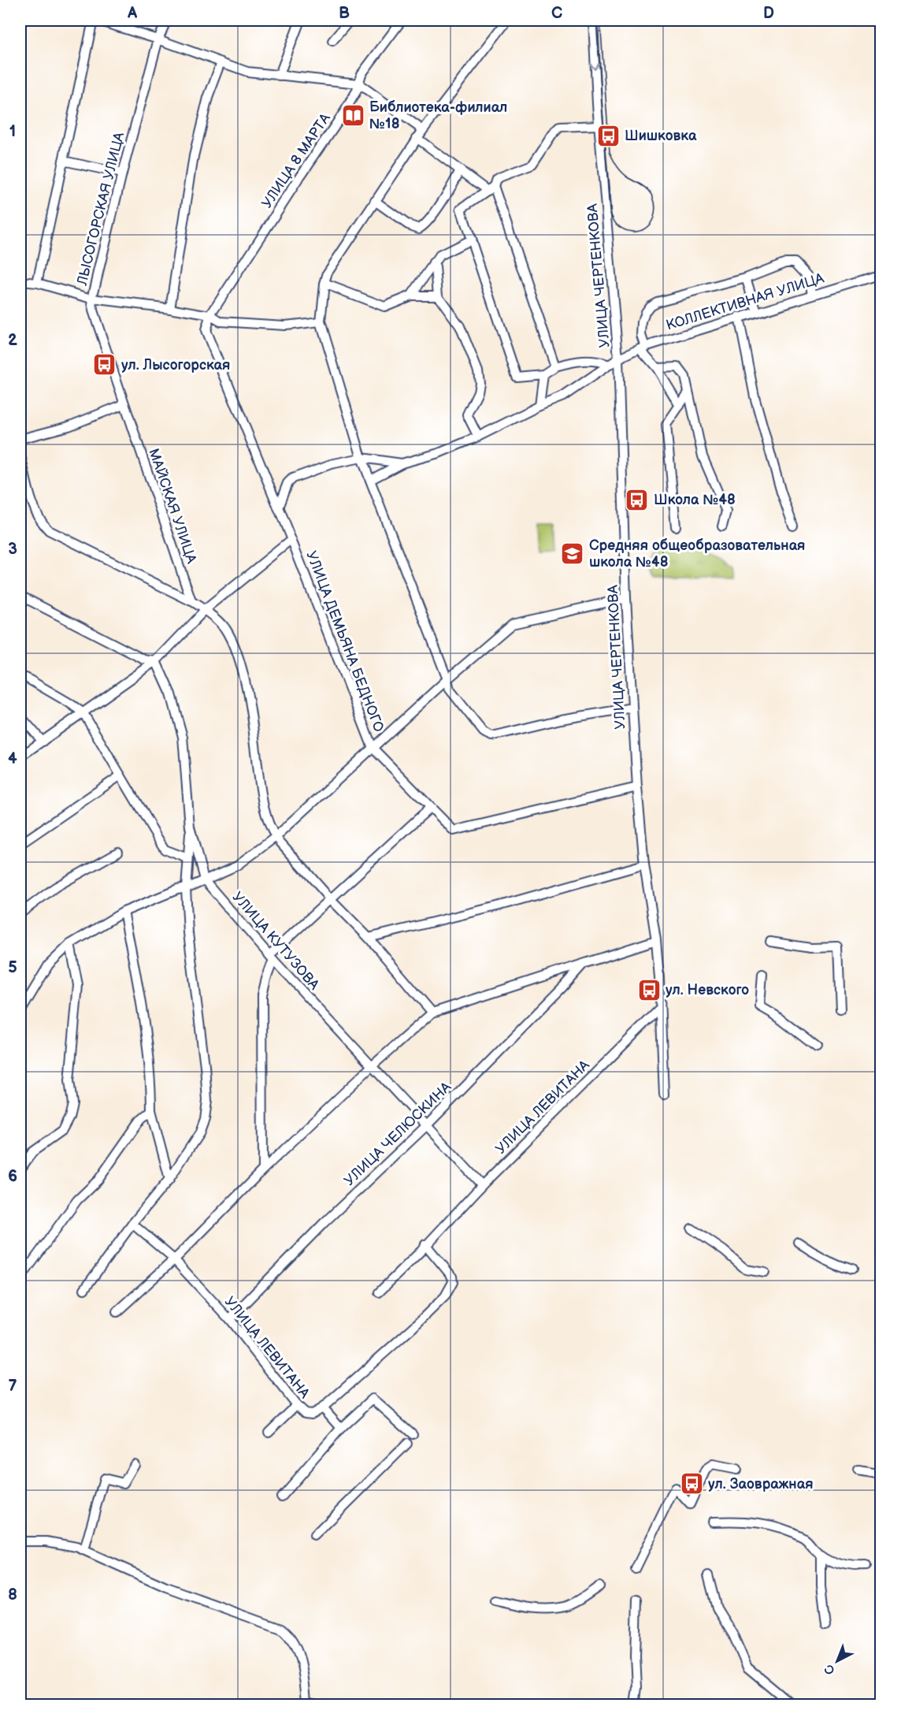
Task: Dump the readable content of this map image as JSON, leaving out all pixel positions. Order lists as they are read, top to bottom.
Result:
{
  "streets": {
    "street": [
      "УЛИЦА 8 МАРТА",
      "ЛЫСОГОРСКАЯ УЛИЦА",
      "УЛИЦА ЧЕРТЕНКОВА",
      "КОЛЛЕКТИВНАЯ УЛИЦА",
      "МАЙСКАЯ УЛИЦА",
      "УЛИЦА ДЕМЬЯНА БЕДНОГО",
      "УЛИЦА КУТУЗОВА",
      "УЛИЦА ЛЕВИТАНА",
      "УЛИЦА ЧЕЛЮСКИНА"
    ]
  },
  "crossings": [
    ["УЛИЦА 8 МАРТА", "УЛИЦА ДЕМЬЯНА БЕДНОГО"],
    ["ЛЫСОГОРСКАЯ УЛИЦА", "МАЙСКАЯ УЛИЦА"],
    ["УЛИЦА ЧЕРТЕНКОВА", "КОЛЛЕКТИВНАЯ УЛИЦА"],
    ["УЛИЦА ЧЕРТЕНКОВА", "УЛИЦА ДЕМЬЯНА БЕДНОГО"],
    ["УЛИЦА ЧЕРТЕНКОВА", "УЛИЦА ЛЕВИТАНА"],
    ["УЛИЦА КУТУЗОВА", "УЛИЦА ЛЕВИТАНА"],
    ["УЛИЦА КУТУЗОВА", "УЛИЦА ЧЕЛЮСКИНА"],
    ["УЛИЦА ЛЕВИТАНА", "УЛИЦА ЧЕЛЮСКИНА"]
  ],
  "places": {
    "library": ["Библиотека-филиал №18"],
    "bus stop": [
      "Шишковка",
      "ул. Лысогорская",
      "Школа №48",
      "ул. Невского",
      "ул. Заовражная"
    ],
    "school or university": ["Средняя общеобразовательная школа №48"]
  },
  "north": "bottom left",
  "grid": {
    "columns": [
      "A",
      "B",
      "C",
      "D"
    ],
    "rows": [
      "1",
      "2",
      "3",
      "4",
      "5",
      "6",
      "7",
      "8"
    ]
  }
}
